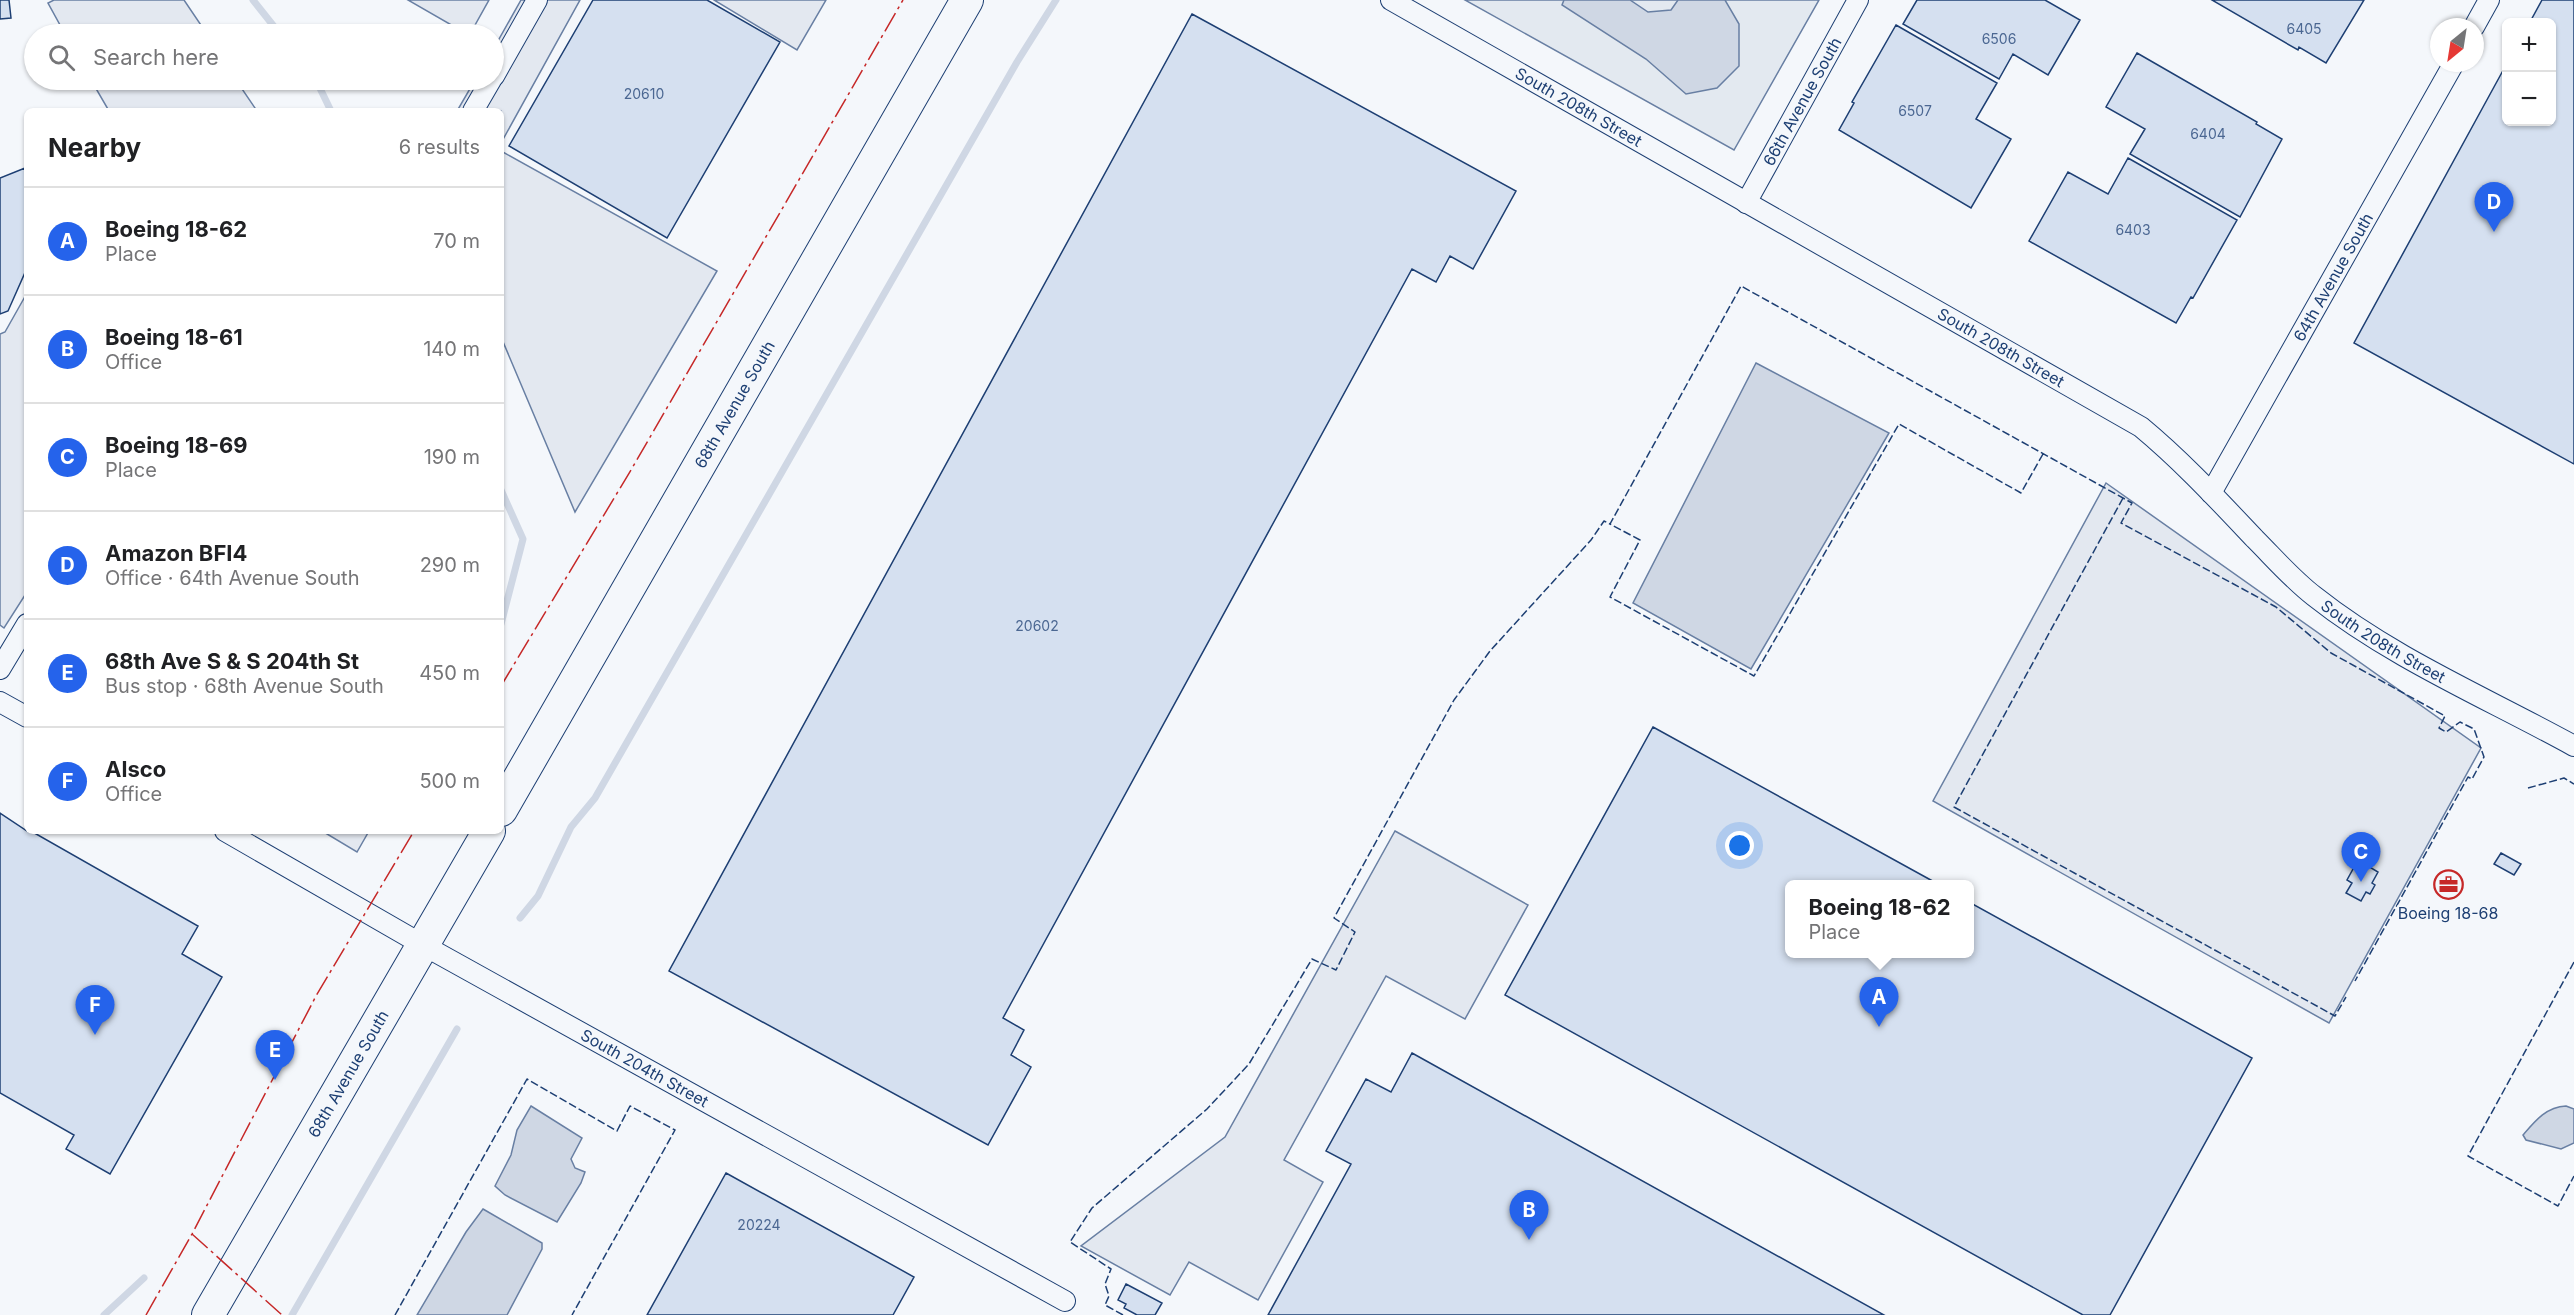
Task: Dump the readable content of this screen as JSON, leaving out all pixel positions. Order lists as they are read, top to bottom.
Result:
{
  "streets": {
    "main road": ["68th Avenue South"],
    "street": [
      "66th Avenue South",
      "South 208th Street",
      "64th Avenue South",
      "South 204th Street"
    ]
  },
  "crossings": [
    ["66th Avenue South", "South 208th Street"],
    ["South 208th Street", "64th Avenue South"],
    ["68th Avenue South", "South 204th Street"]
  ],
  "places": {
    "office": ["Boeing 18-68"]
  },
  "house_numbers": [
    "6405",
    "6506",
    "20610",
    "6507",
    "6404",
    "6403",
    "20602",
    "20224"
  ],
  "north": "bottom left",
  "page": {
    "map_buttons": ["+", "−"],
    "search": "Search here",
    "heading": ["Nearby", "6 results"],
    "pins": [
      "D",
      "C",
      "A",
      "F",
      "E",
      "B"
    ],
    "list": [
      {
        "mark": "A",
        "name": "Boeing 18-62",
        "note": "Place",
        "value": "70 m"
      },
      {
        "mark": "B",
        "name": "Boeing 18-61",
        "note": "Office",
        "value": "140 m"
      },
      {
        "mark": "C",
        "name": "Boeing 18-69",
        "note": "Place",
        "value": "190 m"
      },
      {
        "mark": "D",
        "name": "Amazon BFI4",
        "note": "Office · 64th Avenue South",
        "value": "290 m"
      },
      {
        "mark": "E",
        "name": "68th Ave S & S 204th St",
        "note": "Bus stop · 68th Avenue South",
        "value": "450 m"
      },
      {
        "mark": "F",
        "name": "Alsco",
        "note": "Office",
        "value": "500 m"
      }
    ],
    "popup": ["Boeing 18-62", "Place"]
  }
}
